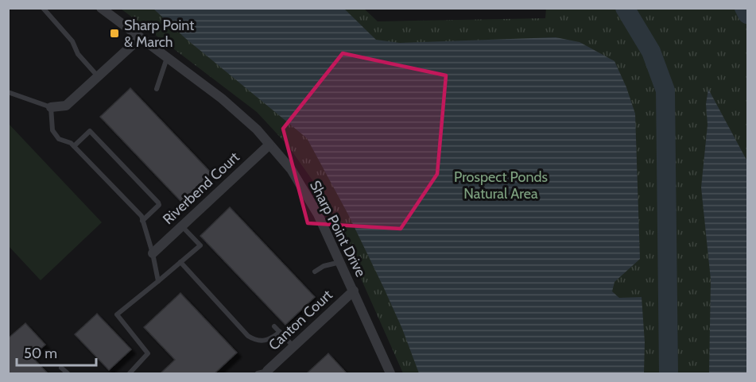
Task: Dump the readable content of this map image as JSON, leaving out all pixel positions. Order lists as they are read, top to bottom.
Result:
{
  "streets": {
    "street": ["Riverbend Court", "Sharp Point Drive", "Canton Court"]
  },
  "crossings": [
    ["Riverbend Court", "Sharp Point Drive"],
    ["Sharp Point Drive", "Canton Court"]
  ],
  "parks": ["Prospect Ponds Natural Area"],
  "places": {
    "transit": ["Sharp Point & March"]
  },
  "scale_bar": "50 m"
}
